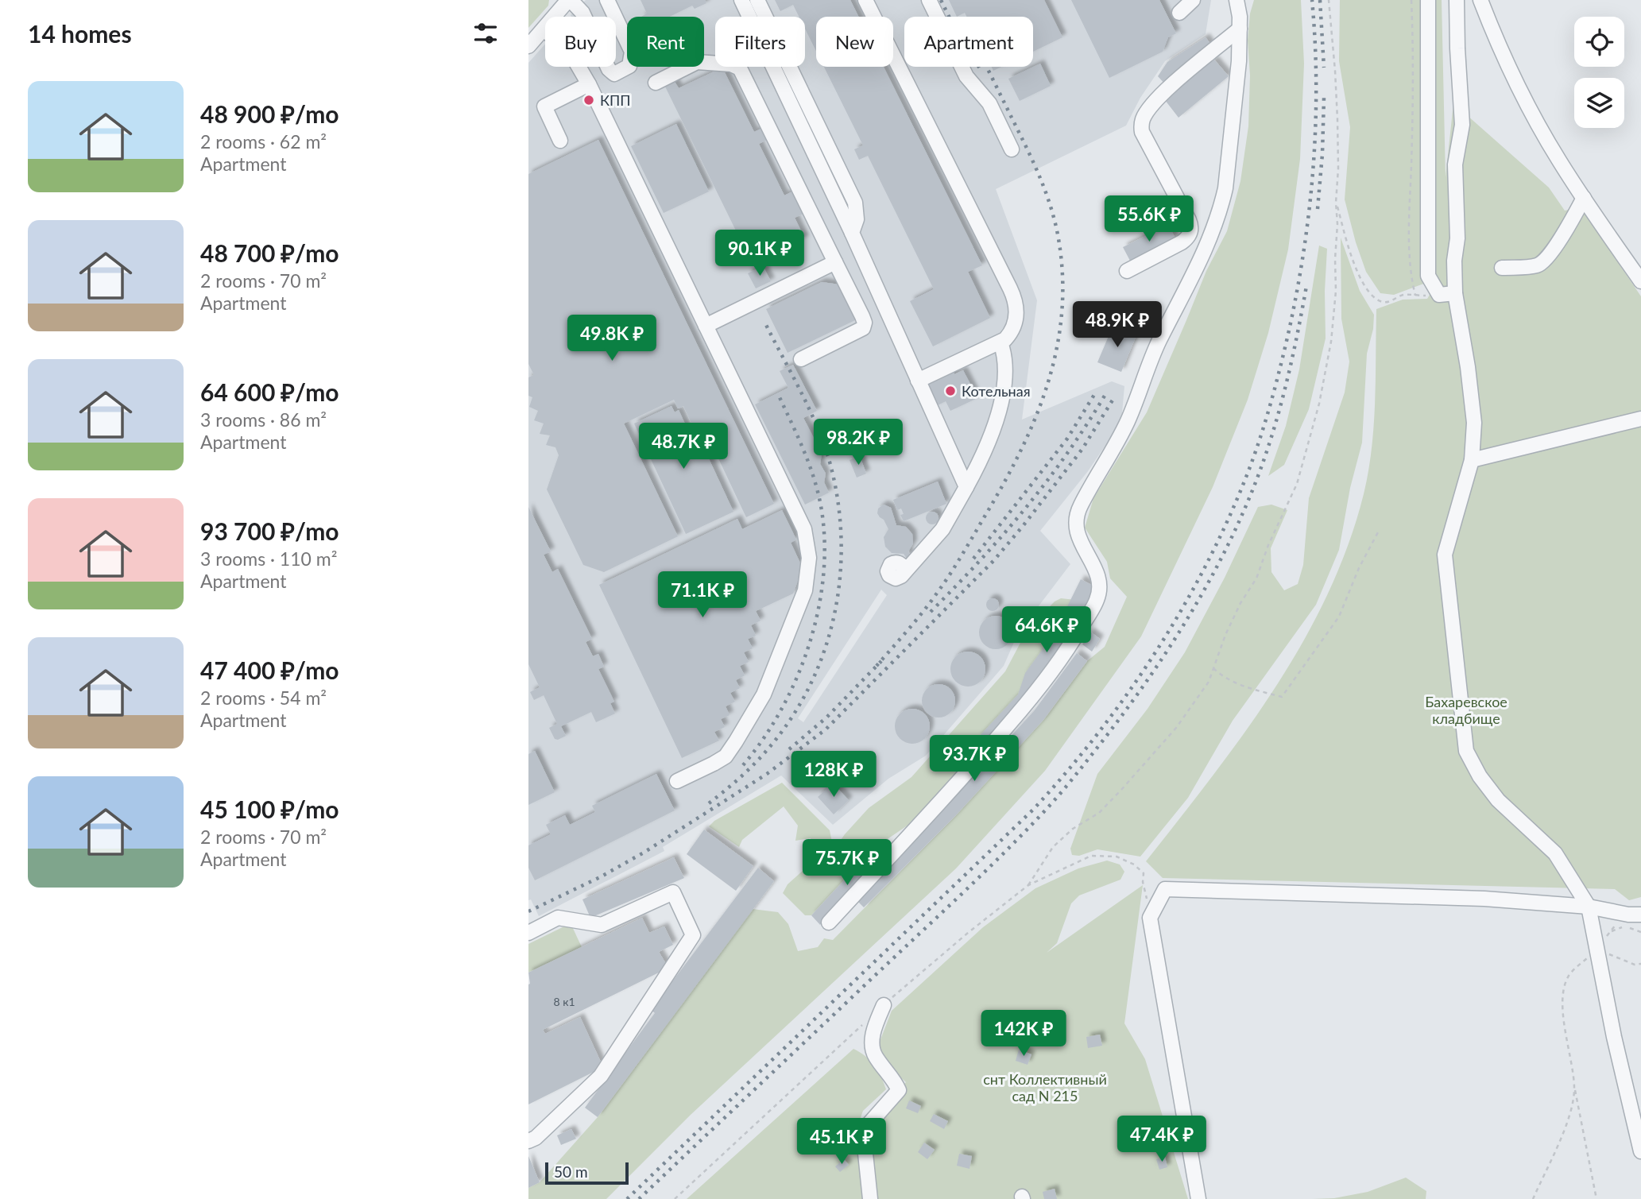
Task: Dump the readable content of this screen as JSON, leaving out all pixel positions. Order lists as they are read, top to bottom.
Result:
{
  "parks": ["Бахаревское кладбище", "снт Коллективный сад N 215"],
  "places": ["КПП", "Котельная"],
  "house_numbers": ["8 к1"],
  "scale_bar": "50 m",
  "page": {
    "heading": "14 homes",
    "chip": [
      "Buy",
      "Rent",
      "Filters",
      "New",
      "Apartment"
    ],
    "list": [
      {
        "name": "48 900 ₽/mo",
        "note": "2 rooms · 62 m² · Apartment"
      },
      {
        "name": "48 700 ₽/mo",
        "note": "2 rooms · 70 m² · Apartment"
      },
      {
        "name": "64 600 ₽/mo",
        "note": "3 rooms · 86 m² · Apartment"
      },
      {
        "name": "93 700 ₽/mo",
        "note": "3 rooms · 110 m² · Apartment"
      },
      {
        "name": "47 400 ₽/mo",
        "note": "2 rooms · 54 m² · Apartment"
      },
      {
        "name": "45 100 ₽/mo",
        "note": "2 rooms · 70 m² · Apartment"
      }
    ],
    "price": [
      "55.6K ₽",
      "90.1K ₽",
      "48.9K ₽",
      "49.8K ₽",
      "98.2K ₽",
      "48.7K ₽",
      "71.1K ₽",
      "64.6K ₽",
      "93.7K ₽",
      "128K ₽",
      "75.7K ₽",
      "142K ₽",
      "47.4K ₽",
      "45.1K ₽"
    ],
    "scale": "50 m"
  }
}
